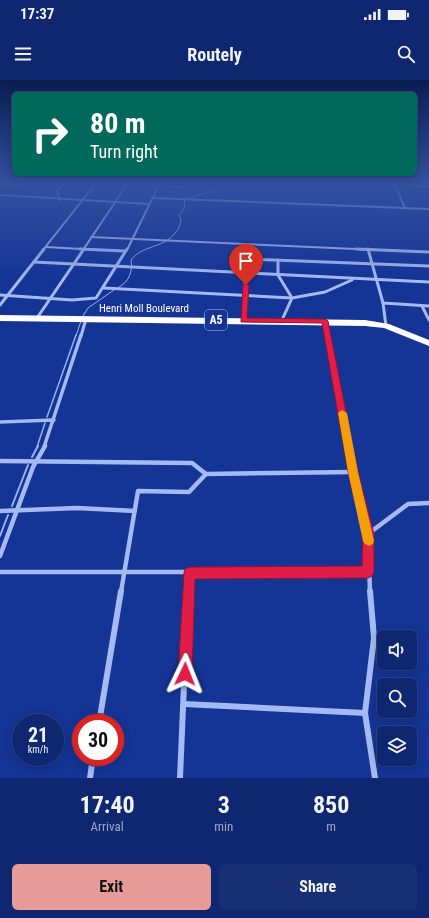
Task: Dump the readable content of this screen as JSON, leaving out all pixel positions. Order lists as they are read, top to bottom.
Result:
{
  "streets": {
    "highway": ["Henri Moll Boulevard", "A5"]
  },
  "page": {
    "status": "17:37",
    "header": "Routely",
    "turn": ["80 m", "Turn right"],
    "speed": "21 km/h",
    "limit": "30",
    "eta": [
      "17:40",
      "Arrival",
      "3",
      "min",
      "850",
      "m"
    ],
    "buttons": ["Exit", "Share"]
  }
}
